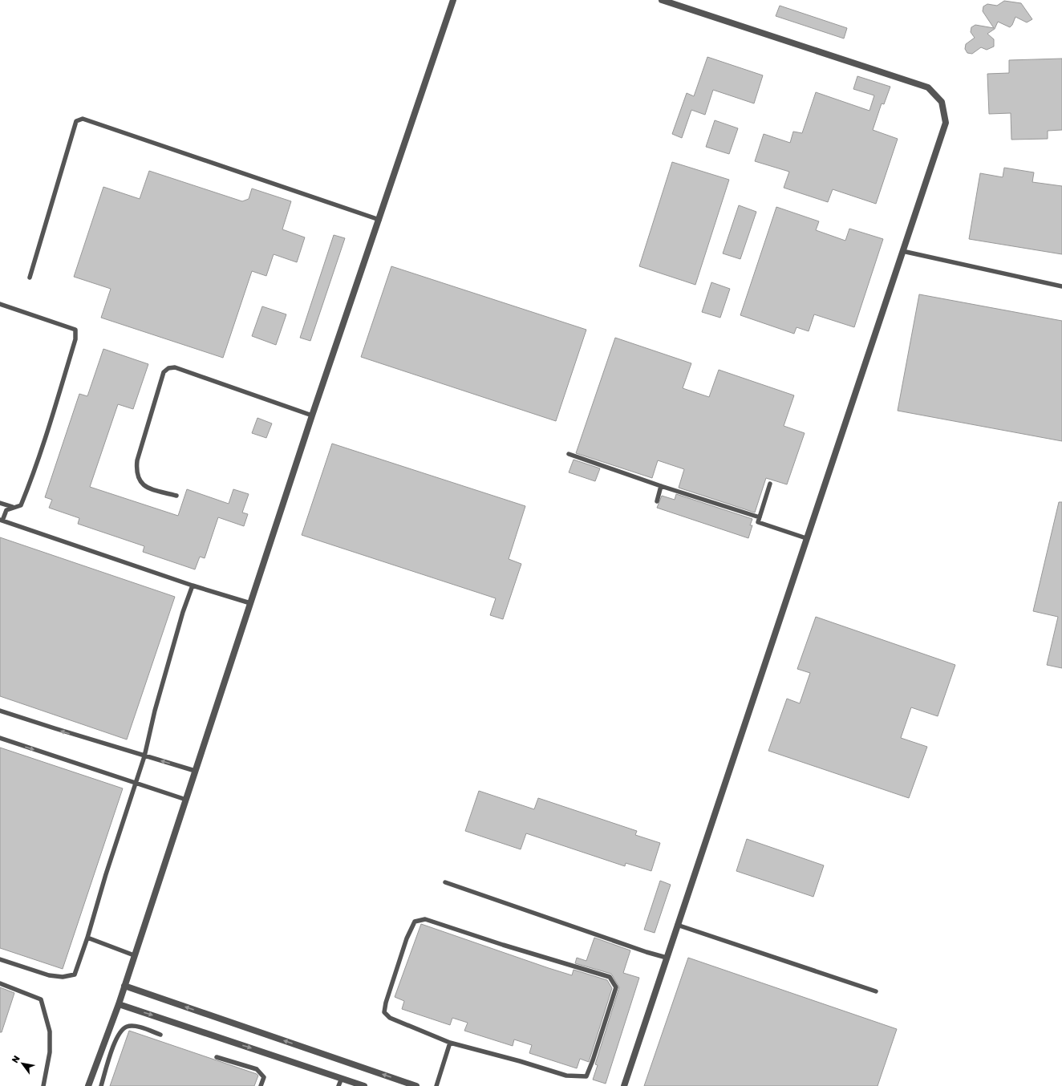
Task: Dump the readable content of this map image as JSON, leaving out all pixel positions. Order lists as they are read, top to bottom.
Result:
{
  "north": "top left"
}
